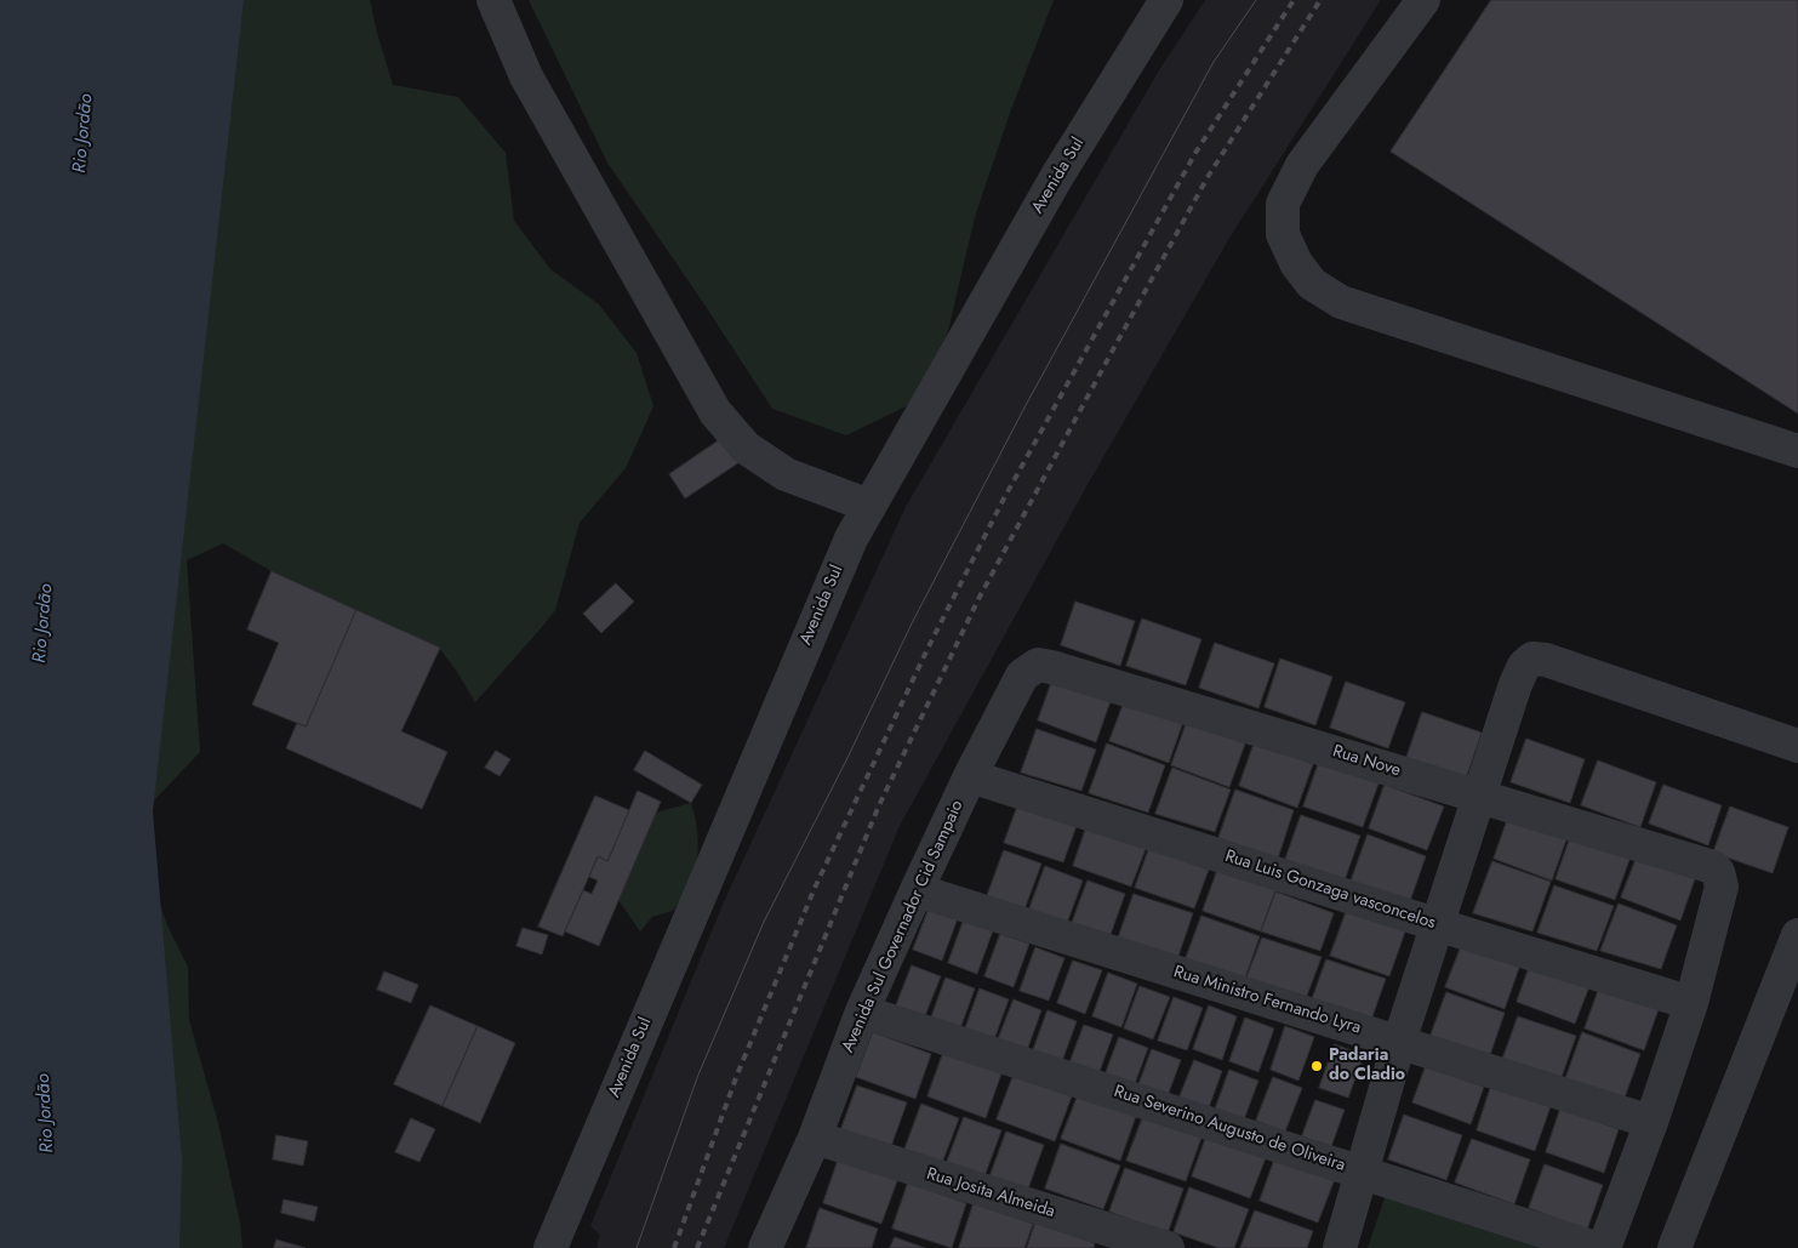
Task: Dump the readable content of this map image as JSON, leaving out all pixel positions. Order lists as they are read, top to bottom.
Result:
{
  "streets": {
    "street": [
      "Avenida Sul",
      "Rua Nove",
      "Rua Luis Gonzaga vasconcelos",
      "Avenida Sul Governador Cid Sampaio",
      "Rua Ministro Fernando Lyra",
      "Rua Severino Augusto de Oliveira",
      "Rua Josita Almeida"
    ]
  },
  "crossings": [
    ["Rua Nove", "Rua Luis Gonzaga vasconcelos"],
    ["Rua Nove", "Avenida Sul Governador Cid Sampaio"],
    ["Rua Luis Gonzaga vasconcelos", "Avenida Sul Governador Cid Sampaio"],
    ["Avenida Sul Governador Cid Sampaio", "Rua Ministro Fernando Lyra"],
    ["Avenida Sul Governador Cid Sampaio", "Rua Severino Augusto de Oliveira"],
    ["Avenida Sul Governador Cid Sampaio", "Rua Josita Almeida"]
  ],
  "water": ["Rio Jordão"],
  "places": ["Padaria do Cladio"]
}
